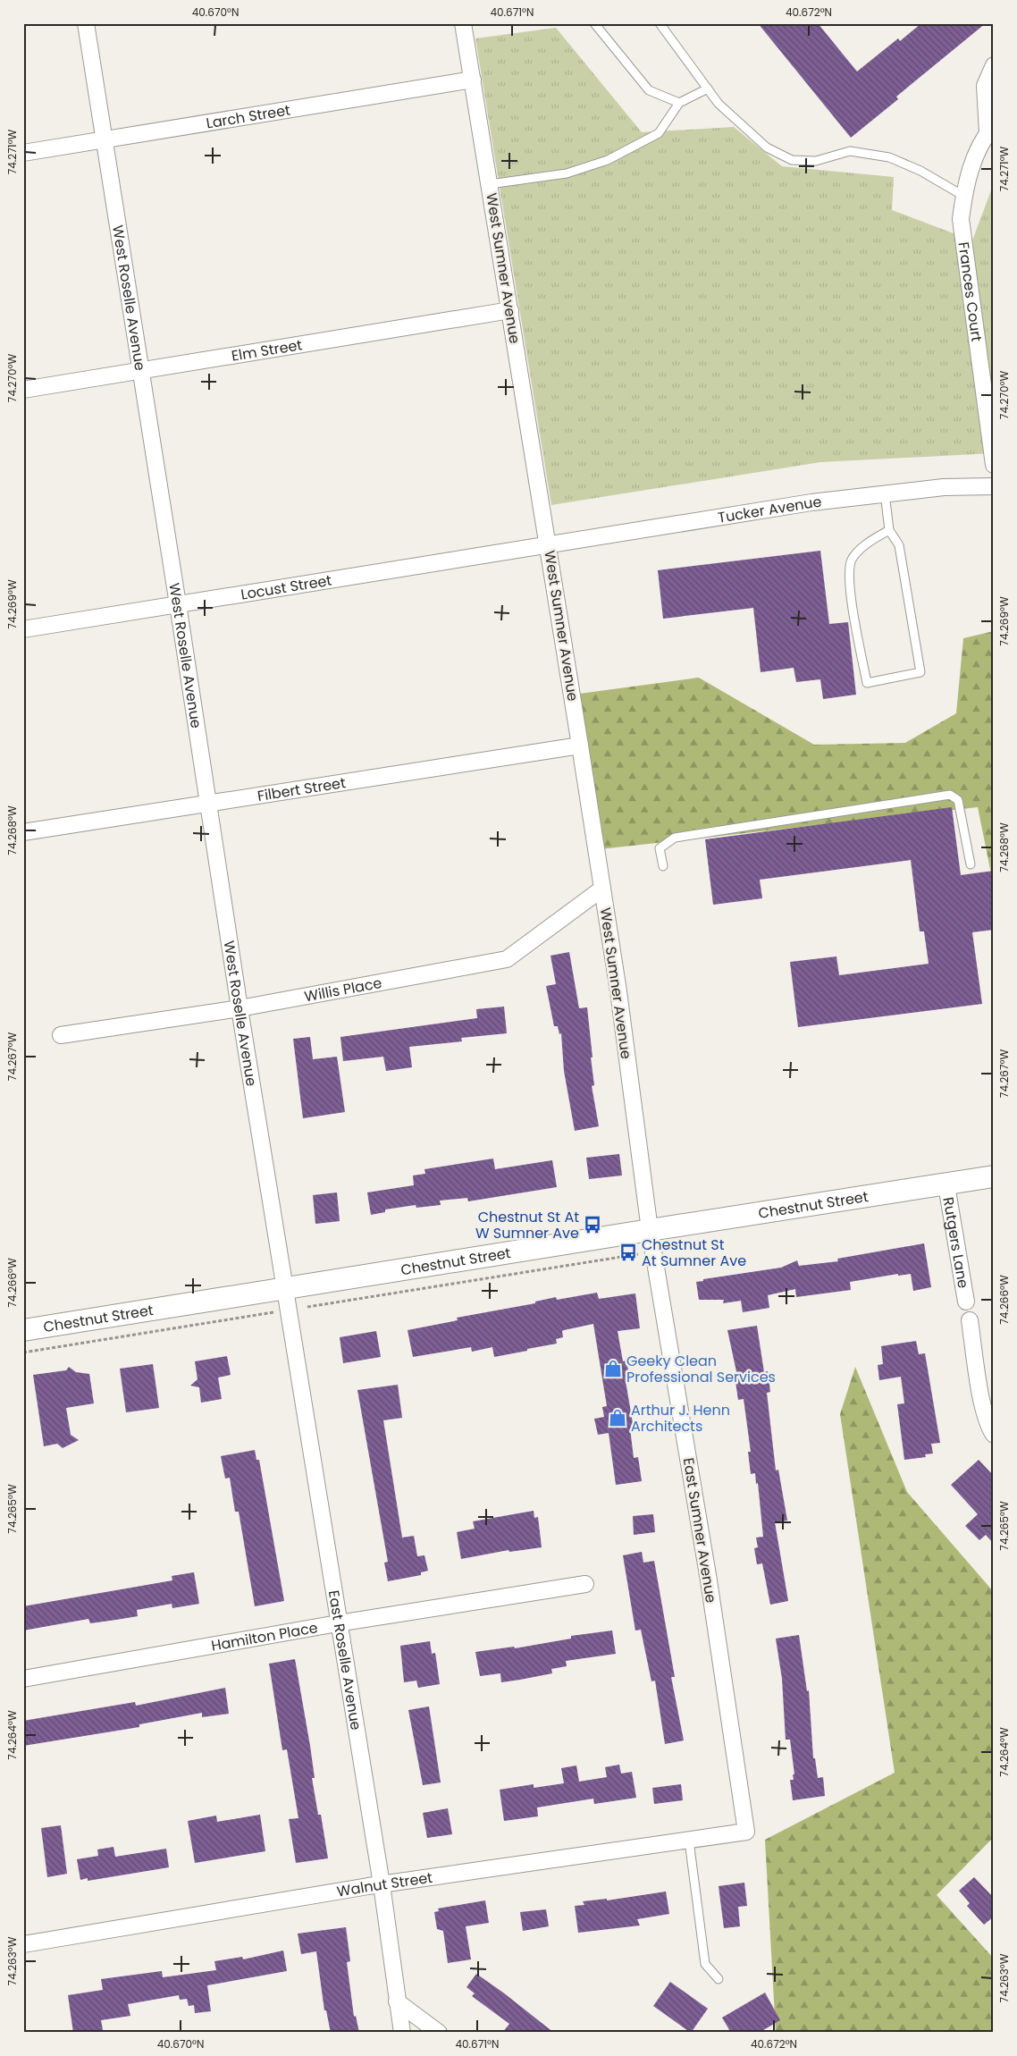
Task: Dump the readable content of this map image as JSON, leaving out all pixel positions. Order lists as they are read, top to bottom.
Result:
{
  "streets": {
    "street": [
      "Larch Street",
      "West Sumner Avenue",
      "Frances Court",
      "West Roselle Avenue",
      "Elm Street",
      "Tucker Avenue",
      "Locust Street",
      "Filbert Street",
      "Willis Place",
      "Chestnut Street",
      "Rutgers Lane",
      "East Sumner Avenue",
      "Hamilton Place",
      "East Roselle Avenue",
      "Walnut Street"
    ]
  },
  "crossings": [
    ["Larch Street", "West Sumner Avenue"],
    ["Larch Street", "West Roselle Avenue"],
    ["West Sumner Avenue", "Elm Street"],
    ["West Sumner Avenue", "Tucker Avenue"],
    ["West Sumner Avenue", "Locust Street"],
    ["West Sumner Avenue", "Filbert Street"],
    ["West Sumner Avenue", "Willis Place"],
    ["West Sumner Avenue", "Chestnut Street"],
    ["West Sumner Avenue", "East Sumner Avenue"],
    ["West Roselle Avenue", "Elm Street"],
    ["West Roselle Avenue", "Locust Street"],
    ["West Roselle Avenue", "Filbert Street"],
    ["West Roselle Avenue", "Willis Place"],
    ["West Roselle Avenue", "Chestnut Street"],
    ["West Roselle Avenue", "East Roselle Avenue"],
    ["Tucker Avenue", "Locust Street"],
    ["Chestnut Street", "Rutgers Lane"],
    ["Chestnut Street", "East Sumner Avenue"],
    ["Chestnut Street", "East Roselle Avenue"],
    ["East Sumner Avenue", "Walnut Street"],
    ["Hamilton Place", "East Roselle Avenue"],
    ["East Roselle Avenue", "Walnut Street"]
  ],
  "places": {
    "bus stop": ["Chestnut St At W Sumner Ave", "Chestnut St At Sumner Ave"],
    "shop": ["Geeky Clean Professional Services", "Arthur J. Henn Architects"]
  },
  "coordinates": [
    "40.670°N",
    "40.671°N",
    "40.672°N",
    "74.271°W",
    "74.270°W",
    "74.269°W",
    "74.268°W",
    "74.267°W",
    "74.266°W",
    "74.265°W",
    "74.264°W",
    "74.263°W"
  ]
}
